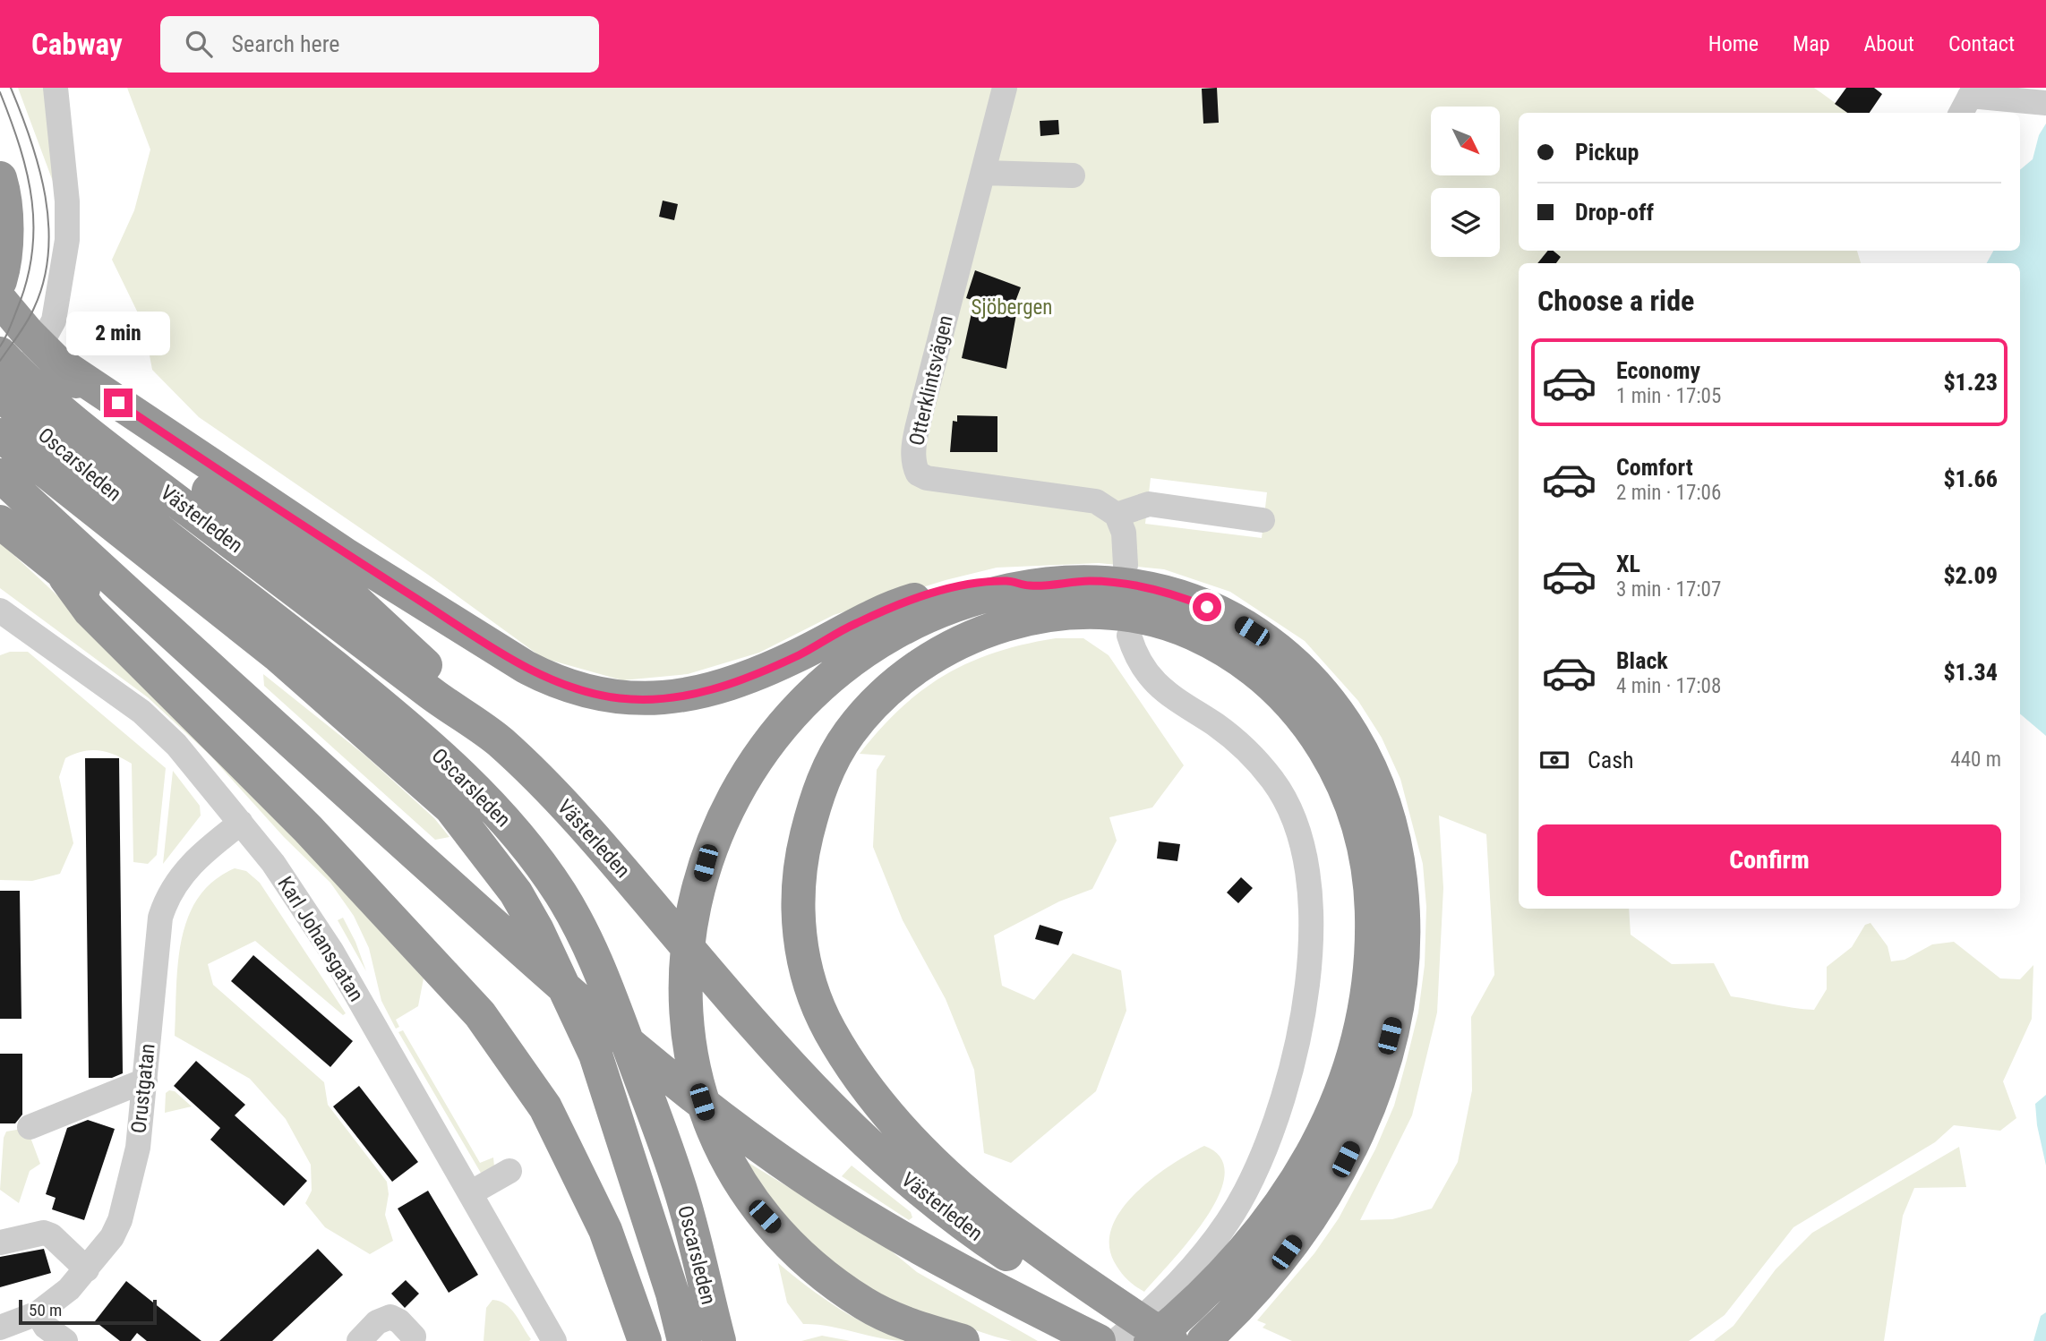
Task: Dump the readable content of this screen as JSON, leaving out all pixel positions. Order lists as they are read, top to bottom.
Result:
{
  "streets": {
    "highway": ["Oscarsleden", "Västerleden"],
    "street": ["Otterklintsvägen", "Karl Johansgatan", "Orustgatan"]
  },
  "crossings": [
    ["Oscarsleden", "Västerleden"],
    ["Karl Johansgatan", "Orustgatan"]
  ],
  "parks": ["Sjöbergen"],
  "scale_bar": "50 m",
  "north": "bottom right",
  "page": {
    "header": "Cabway",
    "search": "Search here",
    "nav": [
      "Home",
      "Map",
      "About",
      "Contact"
    ],
    "banner": ["Pickup", "Drop-off"],
    "heading": "Choose a ride",
    "bubble": "2 min",
    "list": [
      {
        "name": "Economy",
        "note": "1 min · 17:05",
        "value": "$1.23"
      },
      {
        "name": "Comfort",
        "note": "2 min · 17:06",
        "value": "$1.66"
      },
      {
        "name": "XL",
        "note": "3 min · 17:07",
        "value": "$2.09"
      },
      {
        "name": "Black",
        "note": "4 min · 17:08",
        "value": "$1.34"
      }
    ],
    "pay": ["Cash", "440 m"],
    "buttons": "Confirm",
    "scale": "50 m"
  }
}
